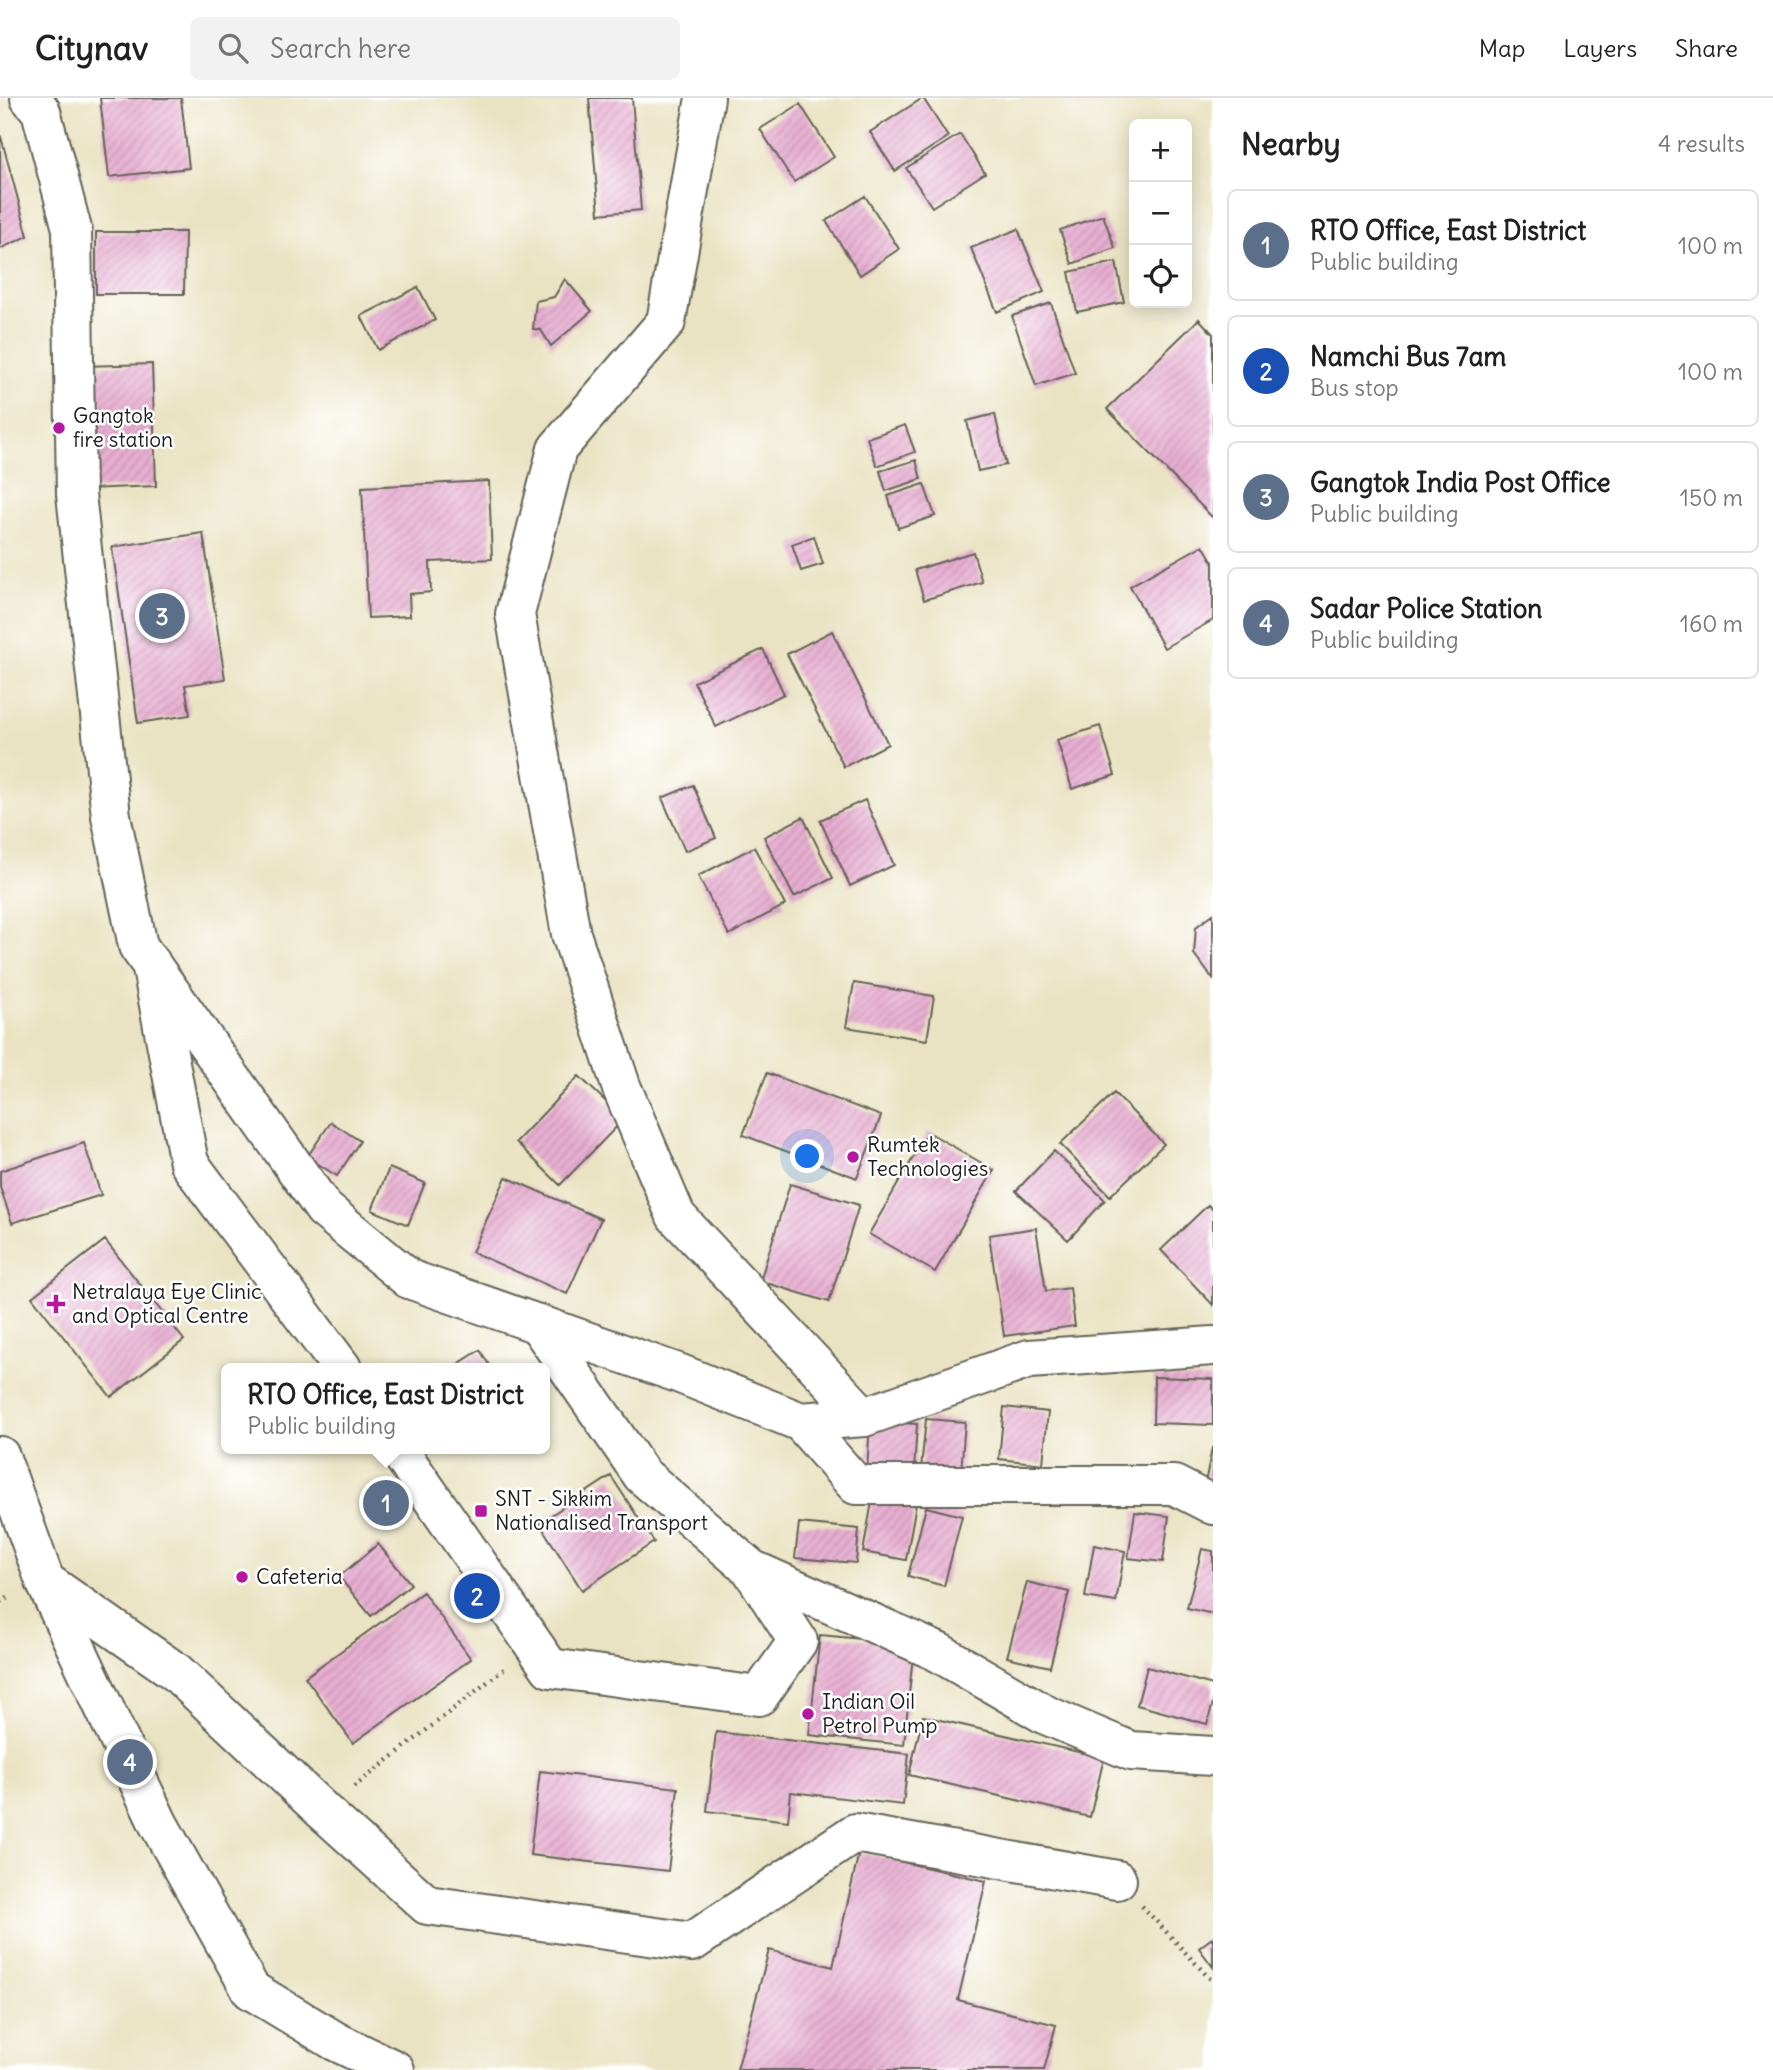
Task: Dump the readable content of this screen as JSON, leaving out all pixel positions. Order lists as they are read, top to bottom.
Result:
{
  "places": {
    "other": [
      "Gangtok fire station",
      "Rumtek Technologies",
      "Cafeteria",
      "Indian Oil Petrol Pump"
    ],
    "health": ["Netralaya Eye Clinic and Optical Centre"],
    "transit": ["SNT - Sikkim Nationalised Transport"]
  },
  "page": {
    "header": "Citynav",
    "search": "Search here",
    "nav": ["Map", "Layers", "Share"],
    "heading": ["Nearby", "4 results"],
    "map_buttons": ["+", "−"],
    "list": [
      {
        "mark": "1",
        "name": "RTO Office, East District",
        "note": "Public building",
        "value": "100 m"
      },
      {
        "mark": "2",
        "name": "Namchi Bus 7am",
        "note": "Bus stop",
        "value": "100 m"
      },
      {
        "mark": "3",
        "name": "Gangtok India Post Office",
        "note": "Public building",
        "value": "150 m"
      },
      {
        "mark": "4",
        "name": "Sadar Police Station",
        "note": "Public building",
        "value": "160 m"
      }
    ],
    "pins": [
      "3",
      "1",
      "2",
      "4"
    ],
    "popup": ["RTO Office, East District", "Public building"]
  }
}
